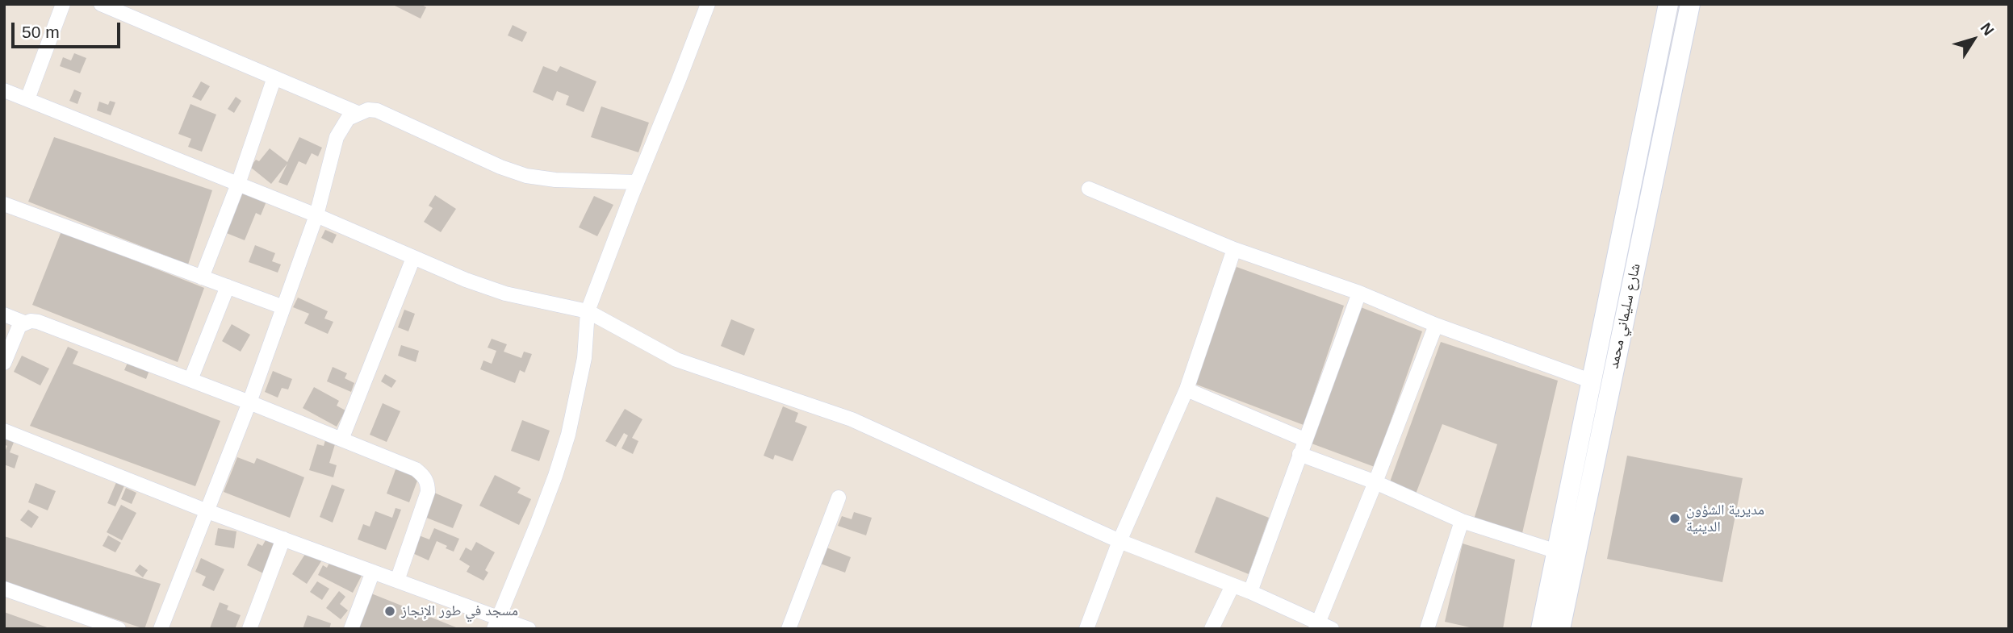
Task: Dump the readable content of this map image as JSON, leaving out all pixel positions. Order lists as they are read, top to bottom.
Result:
{
  "streets": {
    "street": ["شارع سليماني محمد"]
  },
  "places": ["مديرية الشؤون الدينية", "مسجد في طور الإنجاز"],
  "scale_bar": "50 m",
  "north": "top right"
}
